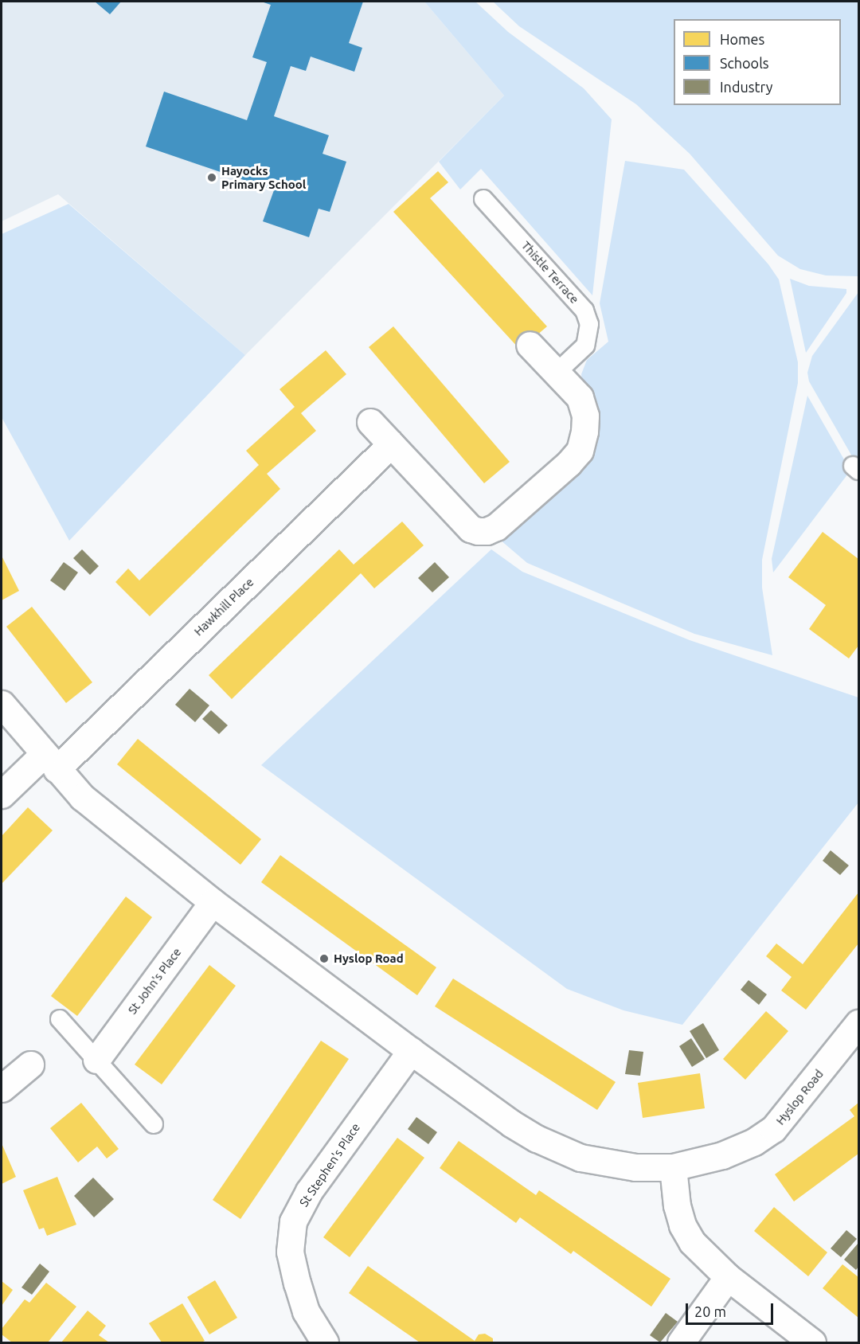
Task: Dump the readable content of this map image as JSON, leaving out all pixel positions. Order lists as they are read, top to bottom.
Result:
{
  "streets": {
    "street": [
      "Hawkhill Place",
      "St John's Place",
      "Hyslop Road",
      "St Stephen's Place"
    ],
    "lane": ["Thistle Terrace"]
  },
  "crossings": [
    ["Hawkhill Place", "Hyslop Road"],
    ["St John's Place", "Hyslop Road"],
    ["Hyslop Road", "St Stephen's Place"]
  ],
  "places": ["Hayocks Primary School", "Hyslop Road"],
  "legend": ["Homes", "Schools", "Industry"],
  "scale_bar": "20 m"
}
